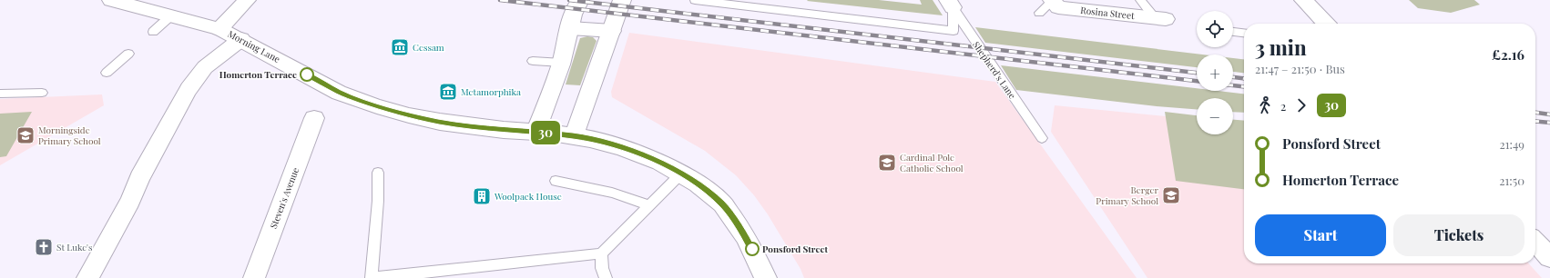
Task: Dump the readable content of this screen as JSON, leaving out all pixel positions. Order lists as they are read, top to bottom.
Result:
{
  "streets": {
    "main road": ["Rosina Street", "Morning Lane", "Steven's Avenue"],
    "lane": ["Shepherd's Lane"]
  },
  "places": {
    "museum": ["Cessam", "Metamorphika"],
    "other": ["Homerton Terrace", "Ponsford Street"],
    "school or university": ["Morningside Primary School", "Cardinal Pole Catholic School", "Berger Primary School"],
    "building": ["Woolpack House"],
    "church": ["St Luke's"]
  },
  "lines": ["bus line 30"],
  "page": {
    "on_map": "30",
    "map_buttons": ["+", "−"],
    "heading": ["3 min", "21:47 – 21:50 · Bus", "£2.16"],
    "legs": ["2", "30"],
    "list": [
      {
        "name": "Ponsford Street",
        "value": "21:49"
      },
      {
        "name": "Homerton Terrace",
        "value": "21:50"
      }
    ],
    "buttons": ["Start", "Tickets"]
  }
}
